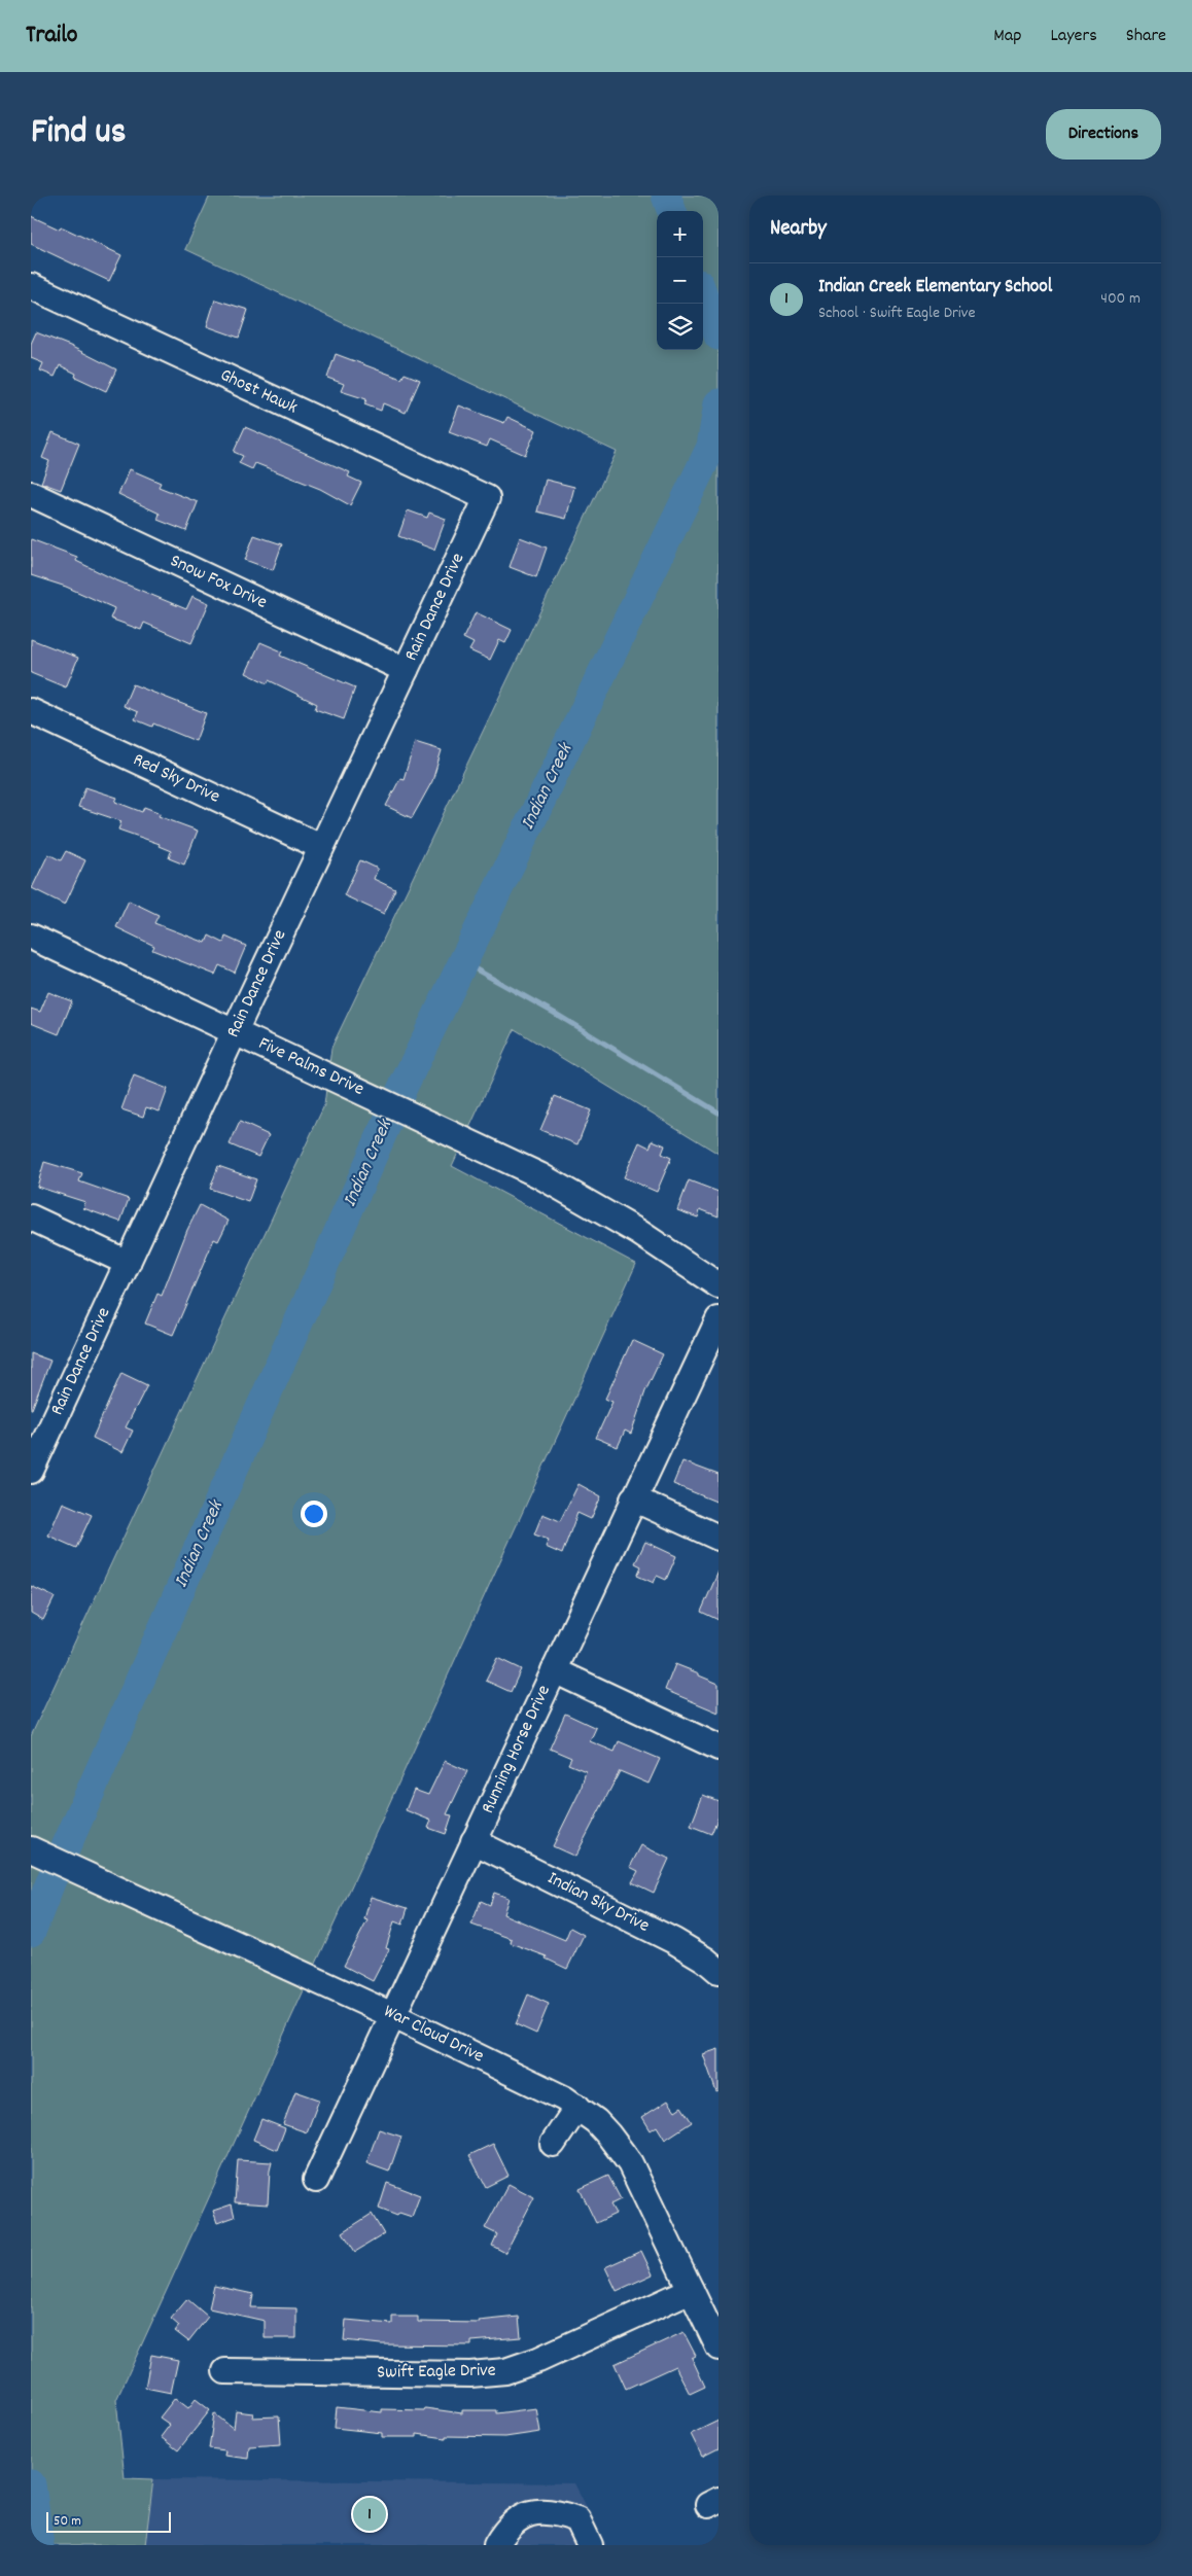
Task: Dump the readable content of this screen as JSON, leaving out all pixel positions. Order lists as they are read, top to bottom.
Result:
{
  "streets": {
    "street": [
      "Ghost Hawk",
      "Snow Fox Drive",
      "Rain Dance Drive",
      "Red Sky Drive",
      "Five Palms Drive",
      "Running Horse Drive",
      "Indian Sky Drive",
      "War Cloud Drive",
      "Swift Eagle Drive"
    ]
  },
  "crossings": [
    ["Ghost Hawk", "Rain Dance Drive"],
    ["Snow Fox Drive", "Rain Dance Drive"],
    ["Rain Dance Drive", "Red Sky Drive"],
    ["Rain Dance Drive", "Five Palms Drive"],
    ["Running Horse Drive", "Indian Sky Drive"],
    ["Running Horse Drive", "War Cloud Drive"],
    ["War Cloud Drive", "Swift Eagle Drive"]
  ],
  "water": ["Indian Creek"],
  "scale_bar": "50 m",
  "page": {
    "header": "Trailo",
    "nav": ["Map", "Layers", "Share"],
    "title": "Find us",
    "buttons": "Directions",
    "heading": "Nearby",
    "map_buttons": ["+", "−"],
    "list": [
      {
        "mark": "1",
        "name": "Indian Creek Elementary School",
        "note": "School · Swift Eagle Drive",
        "value": "400 m"
      }
    ],
    "pins": "1",
    "scale": "50 m"
  }
}
